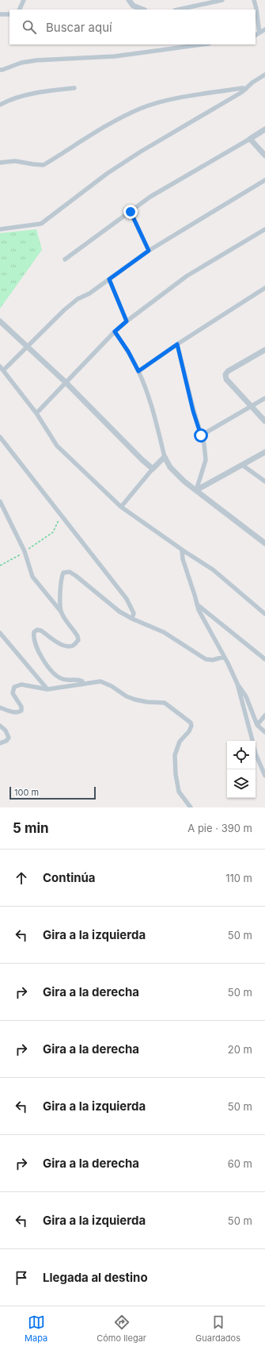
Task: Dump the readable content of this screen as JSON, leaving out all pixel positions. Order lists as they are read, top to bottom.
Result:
{
  "scale_bar": "100 m",
  "page": {
    "search": "Buscar aquí",
    "scale": "100 m",
    "heading": ["5 min", "A pie · 390 m"],
    "list": [
      ["Continúa", "110 m"],
      ["Gira a la izquierda", "50 m"],
      ["Gira a la derecha", "50 m"],
      ["Gira a la derecha", "20 m"],
      ["Gira a la izquierda", "50 m"],
      ["Gira a la derecha", "60 m"],
      ["Gira a la izquierda", "50 m"],
      "Llegada al destino"
    ],
    "nav": ["Mapa", "Cómo llegar", "Guardados"]
  }
}
